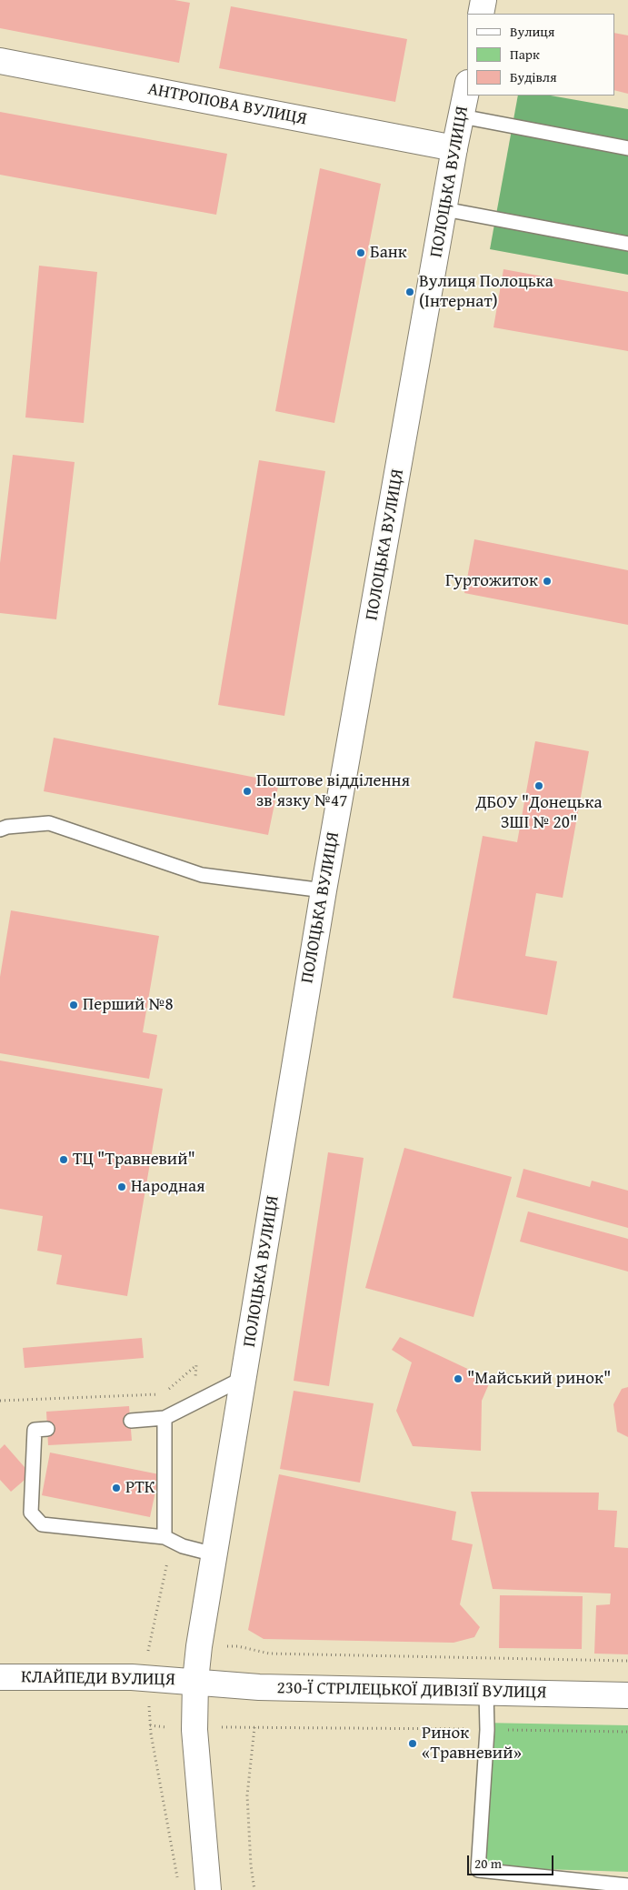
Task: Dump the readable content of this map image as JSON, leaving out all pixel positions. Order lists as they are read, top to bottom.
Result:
{
  "streets": {
    "main road": [
      "АНТРОПОВА ВУЛИЦЯ",
      "ПОЛОЦЬКА ВУЛИЦЯ",
      "КЛАЙПЕДИ ВУЛИЦЯ",
      "230-Ї СТРІЛЕЦЬКОЇ ДИВІЗІЇ ВУЛИЦЯ"
    ]
  },
  "crossings": [
    ["АНТРОПОВА ВУЛИЦЯ", "ПОЛОЦЬКА ВУЛИЦЯ"],
    ["ПОЛОЦЬКА ВУЛИЦЯ", "КЛАЙПЕДИ ВУЛИЦЯ"],
    ["ПОЛОЦЬКА ВУЛИЦЯ", "230-Ї СТРІЛЕЦЬКОЇ ДИВІЗІЇ ВУЛИЦЯ"],
    ["КЛАЙПЕДИ ВУЛИЦЯ", "230-Ї СТРІЛЕЦЬКОЇ ДИВІЗІЇ ВУЛИЦЯ"]
  ],
  "places": [
    "Банк",
    "Вулиця Полоцька (Інтернат)",
    "Гуртожиток",
    "ДБОУ \"Донецька ЗШІ № 20\"",
    "Поштове відділення зв'язку №47",
    "Перший №8",
    "ТЦ \"Травневий\"",
    "Народная",
    "\"Майський ринок\"",
    "РТК",
    "Ринок «Травневий»"
  ],
  "legend": ["Вулиця", "Парк", "Будівля"],
  "scale_bar": "20 m"
}
